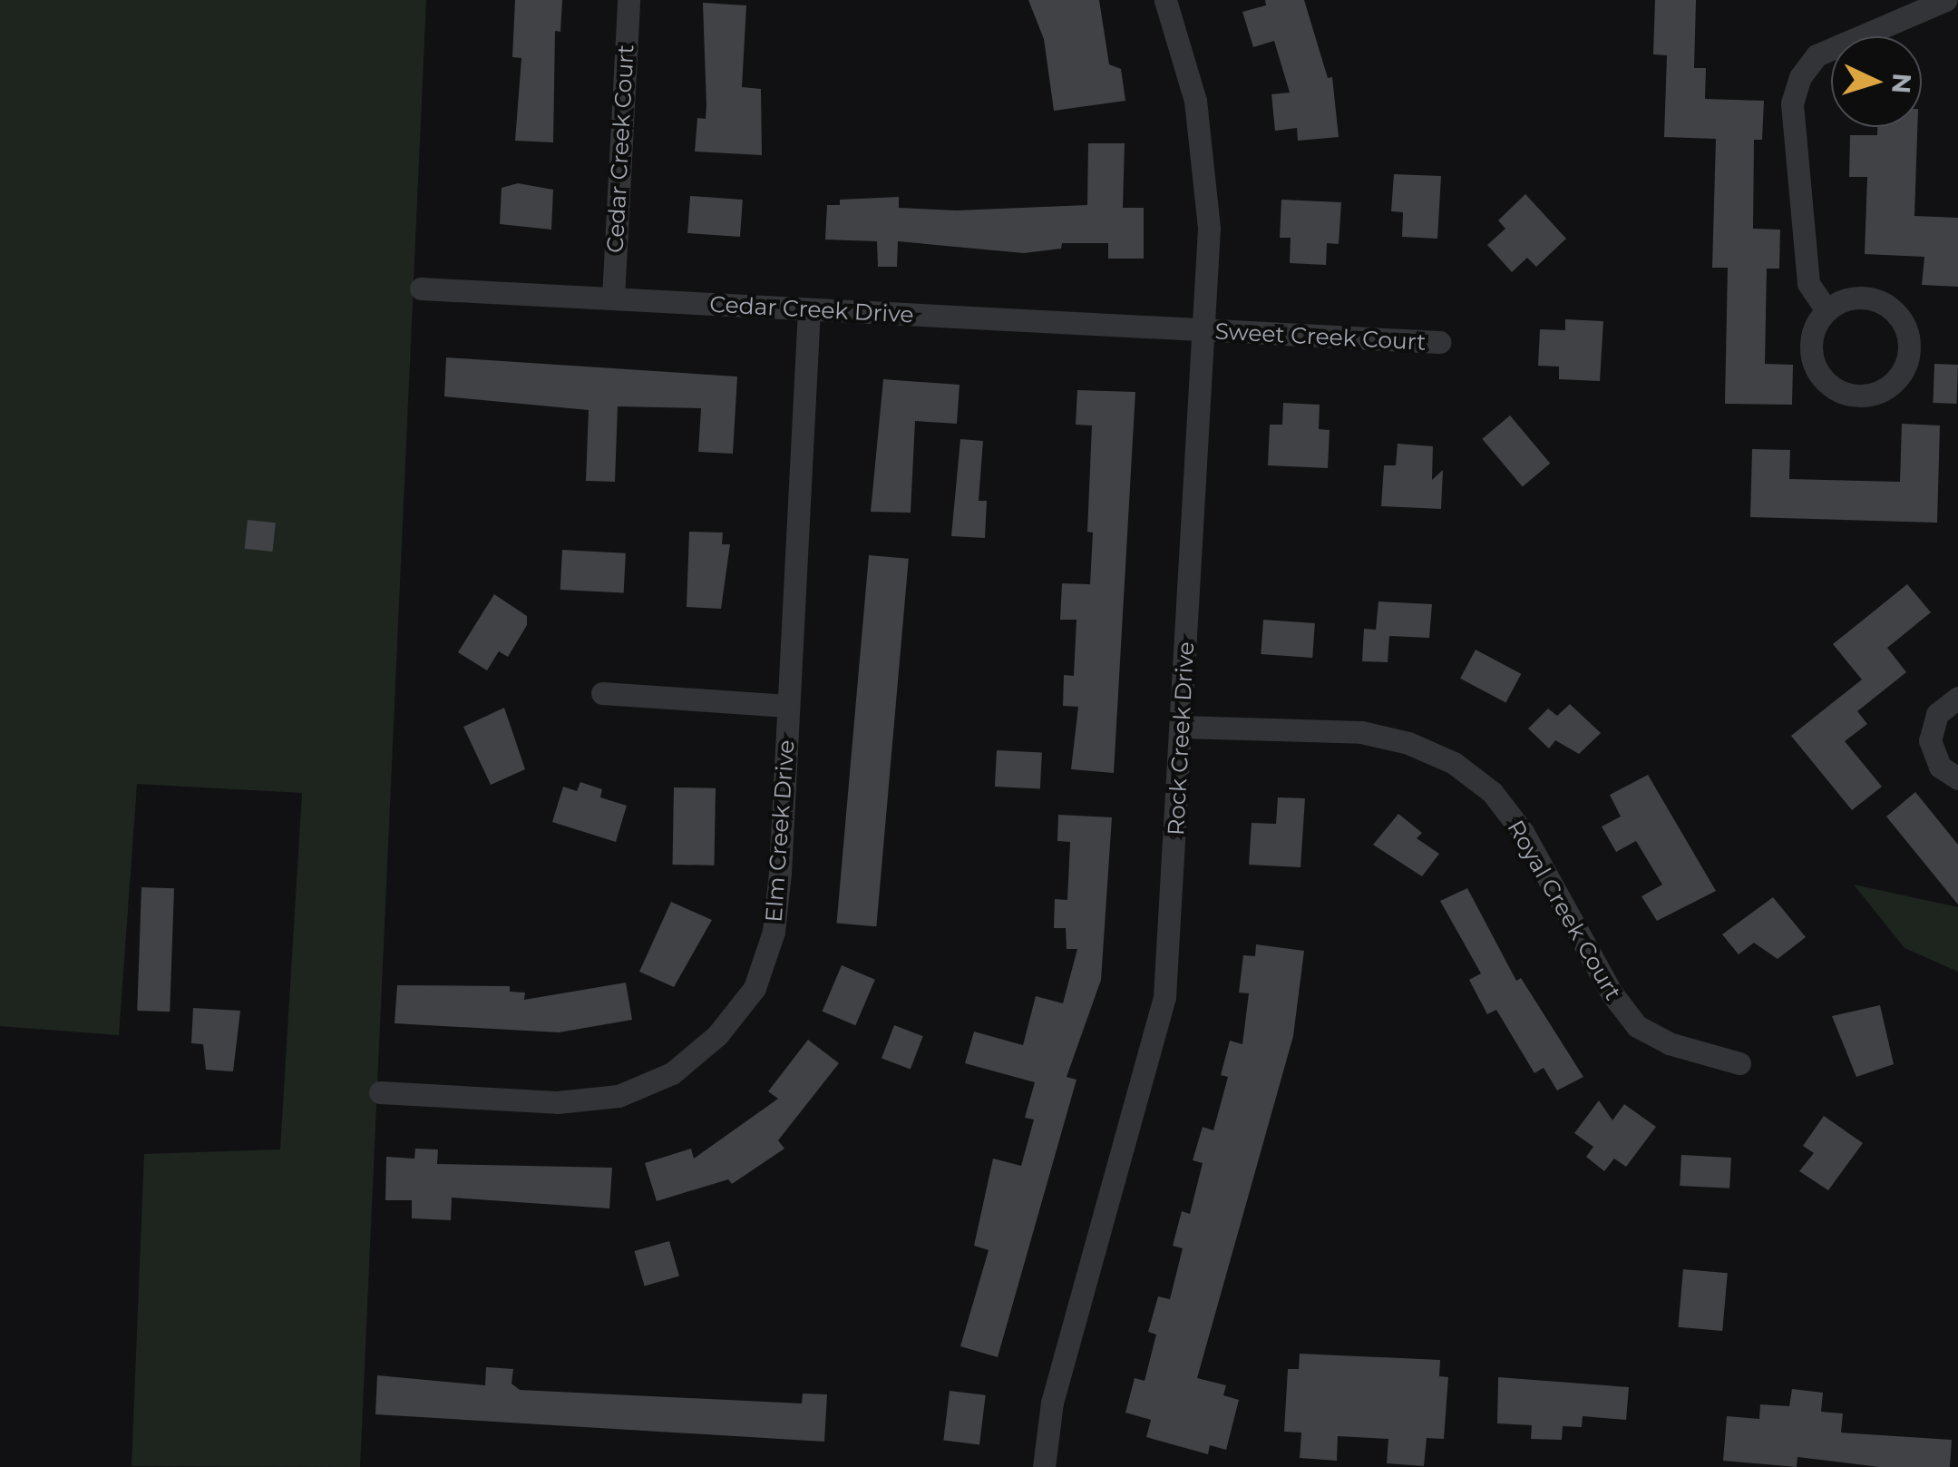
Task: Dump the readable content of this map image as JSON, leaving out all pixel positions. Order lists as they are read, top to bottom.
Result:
{
  "streets": {
    "street": [
      "Cedar Creek Court",
      "Cedar Creek Drive",
      "Sweet Creek Court",
      "Rock Creek Drive",
      "Elm Creek Drive",
      "Royal Creek Court"
    ]
  },
  "crossings": [
    ["Cedar Creek Court", "Cedar Creek Drive"],
    ["Cedar Creek Drive", "Sweet Creek Court"],
    ["Cedar Creek Drive", "Rock Creek Drive"],
    ["Cedar Creek Drive", "Elm Creek Drive"],
    ["Sweet Creek Court", "Rock Creek Drive"],
    ["Rock Creek Drive", "Royal Creek Court"]
  ],
  "north": "right"
}
